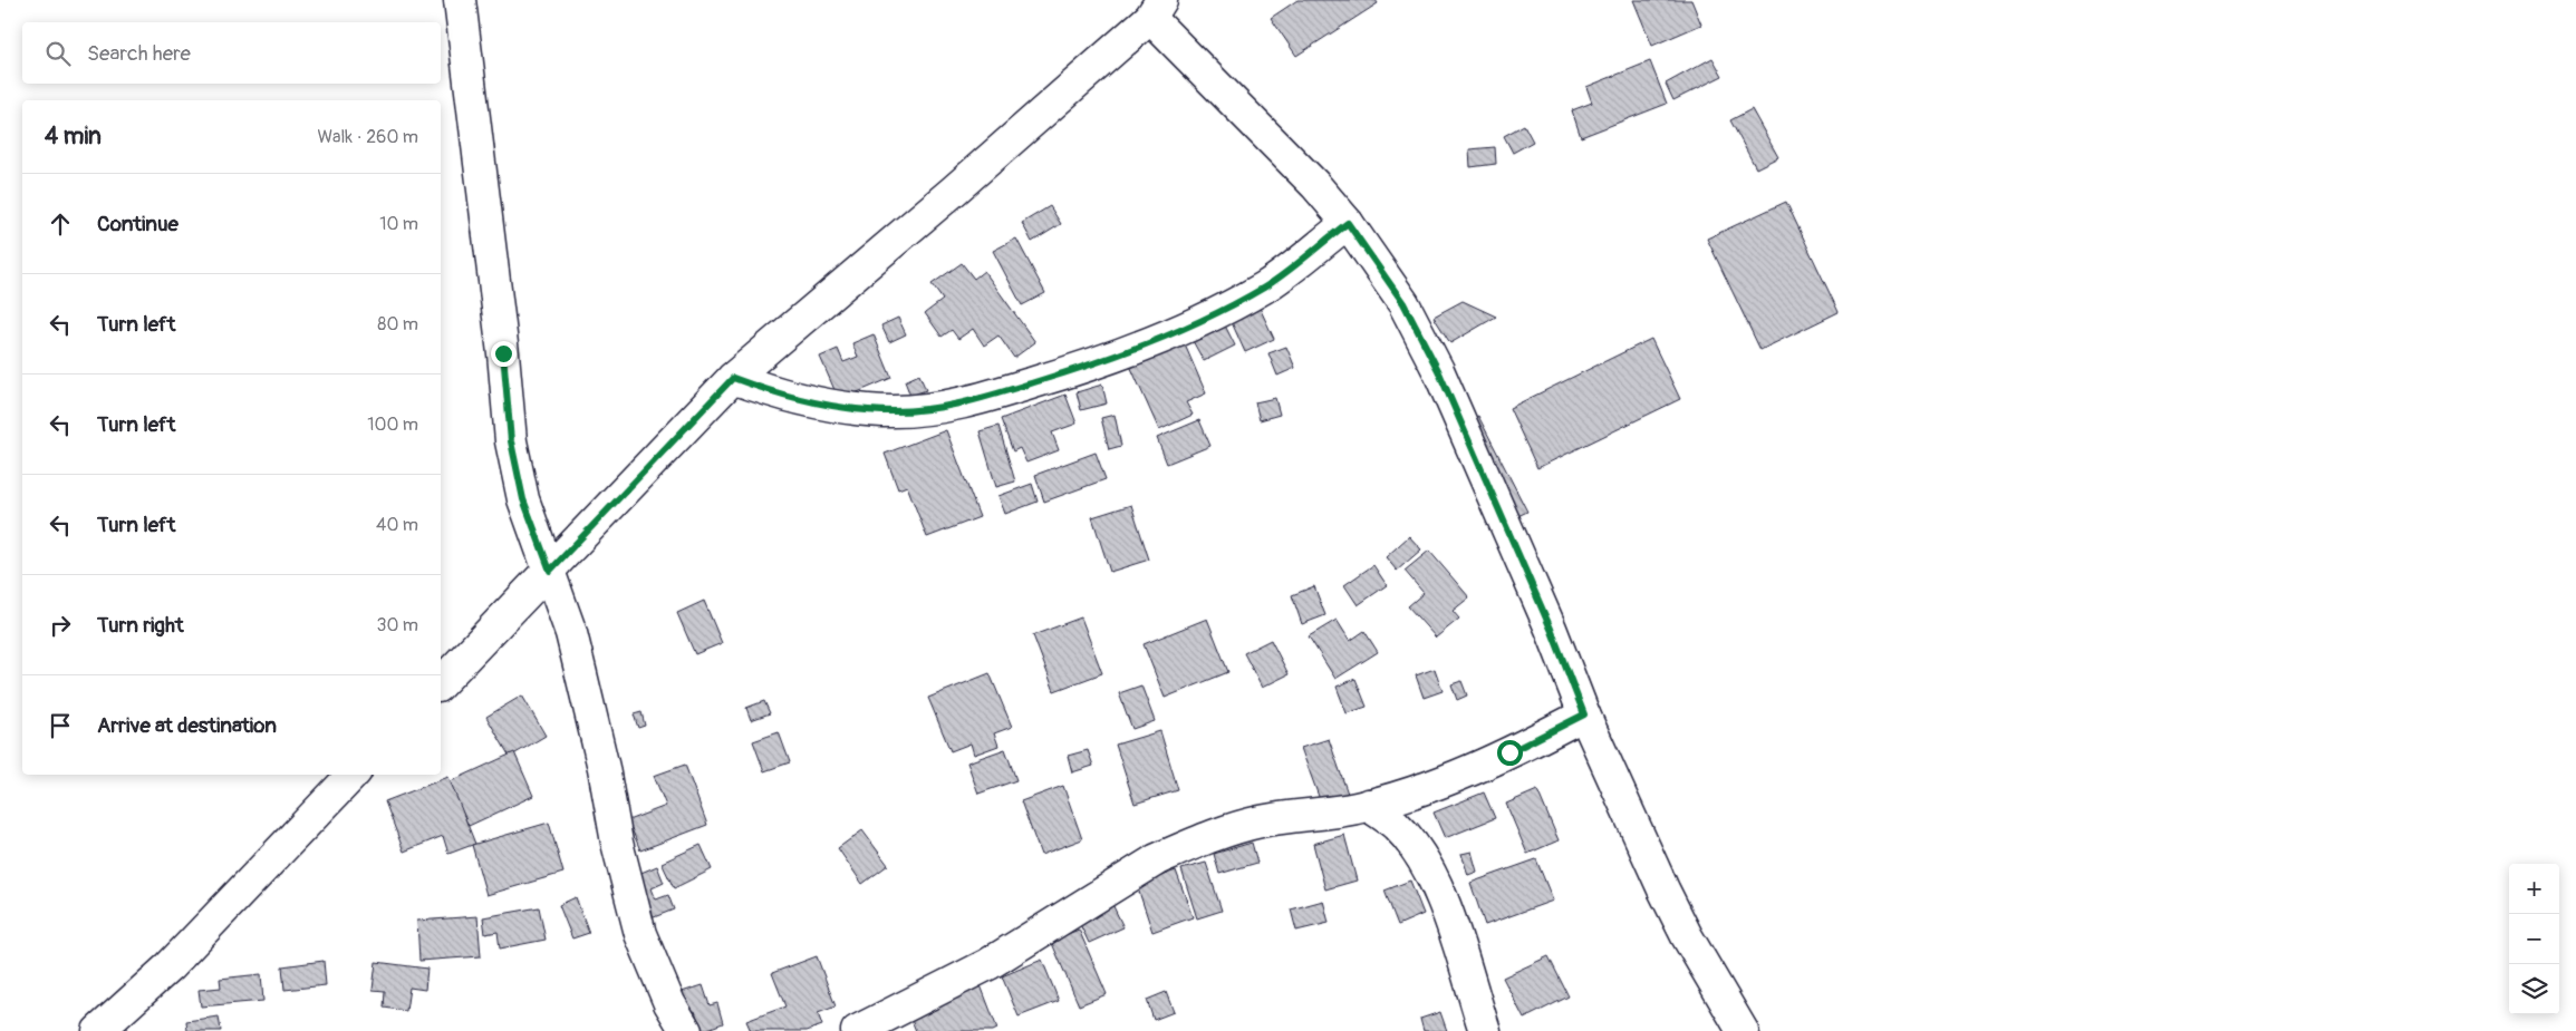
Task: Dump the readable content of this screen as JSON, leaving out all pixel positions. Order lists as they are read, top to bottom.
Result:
{
  "page": {
    "search": "Search here",
    "heading": ["4 min", "Walk · 260 m"],
    "list": [
      ["Continue", "10 m"],
      ["Turn left", "80 m"],
      ["Turn left", "100 m"],
      ["Turn left", "40 m"],
      ["Turn right", "30 m"],
      "Arrive at destination"
    ],
    "map_buttons": ["+", "−"]
  }
}
